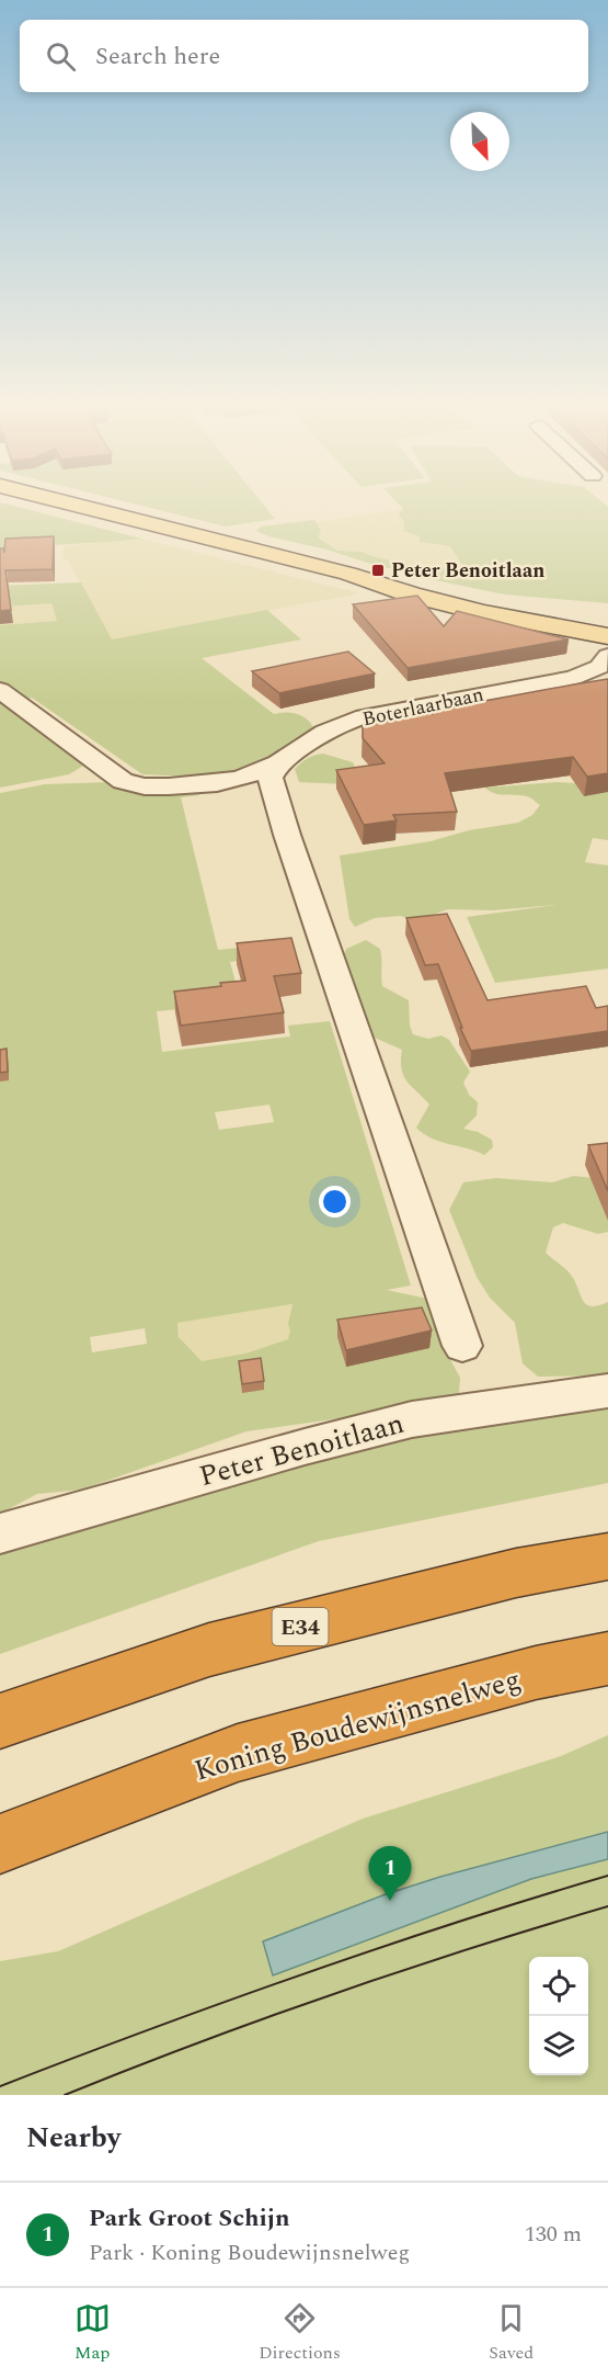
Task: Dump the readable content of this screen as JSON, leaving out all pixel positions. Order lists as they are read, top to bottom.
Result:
{
  "streets": {
    "highway": ["E34", "Koning Boudewijnsnelweg"],
    "street": ["Boterlaarbaan", "Peter Benoitlaan"]
  },
  "places": {
    "transit": ["Peter Benoitlaan"]
  },
  "north": "bottom right",
  "page": {
    "search": "Search here",
    "pins": "1",
    "heading": "Nearby",
    "list": [
      {
        "mark": "1",
        "name": "Park Groot Schijn",
        "note": "Park · Koning Boudewijnsnelweg",
        "value": "130 m"
      }
    ],
    "nav": ["Map", "Directions", "Saved"]
  }
}
